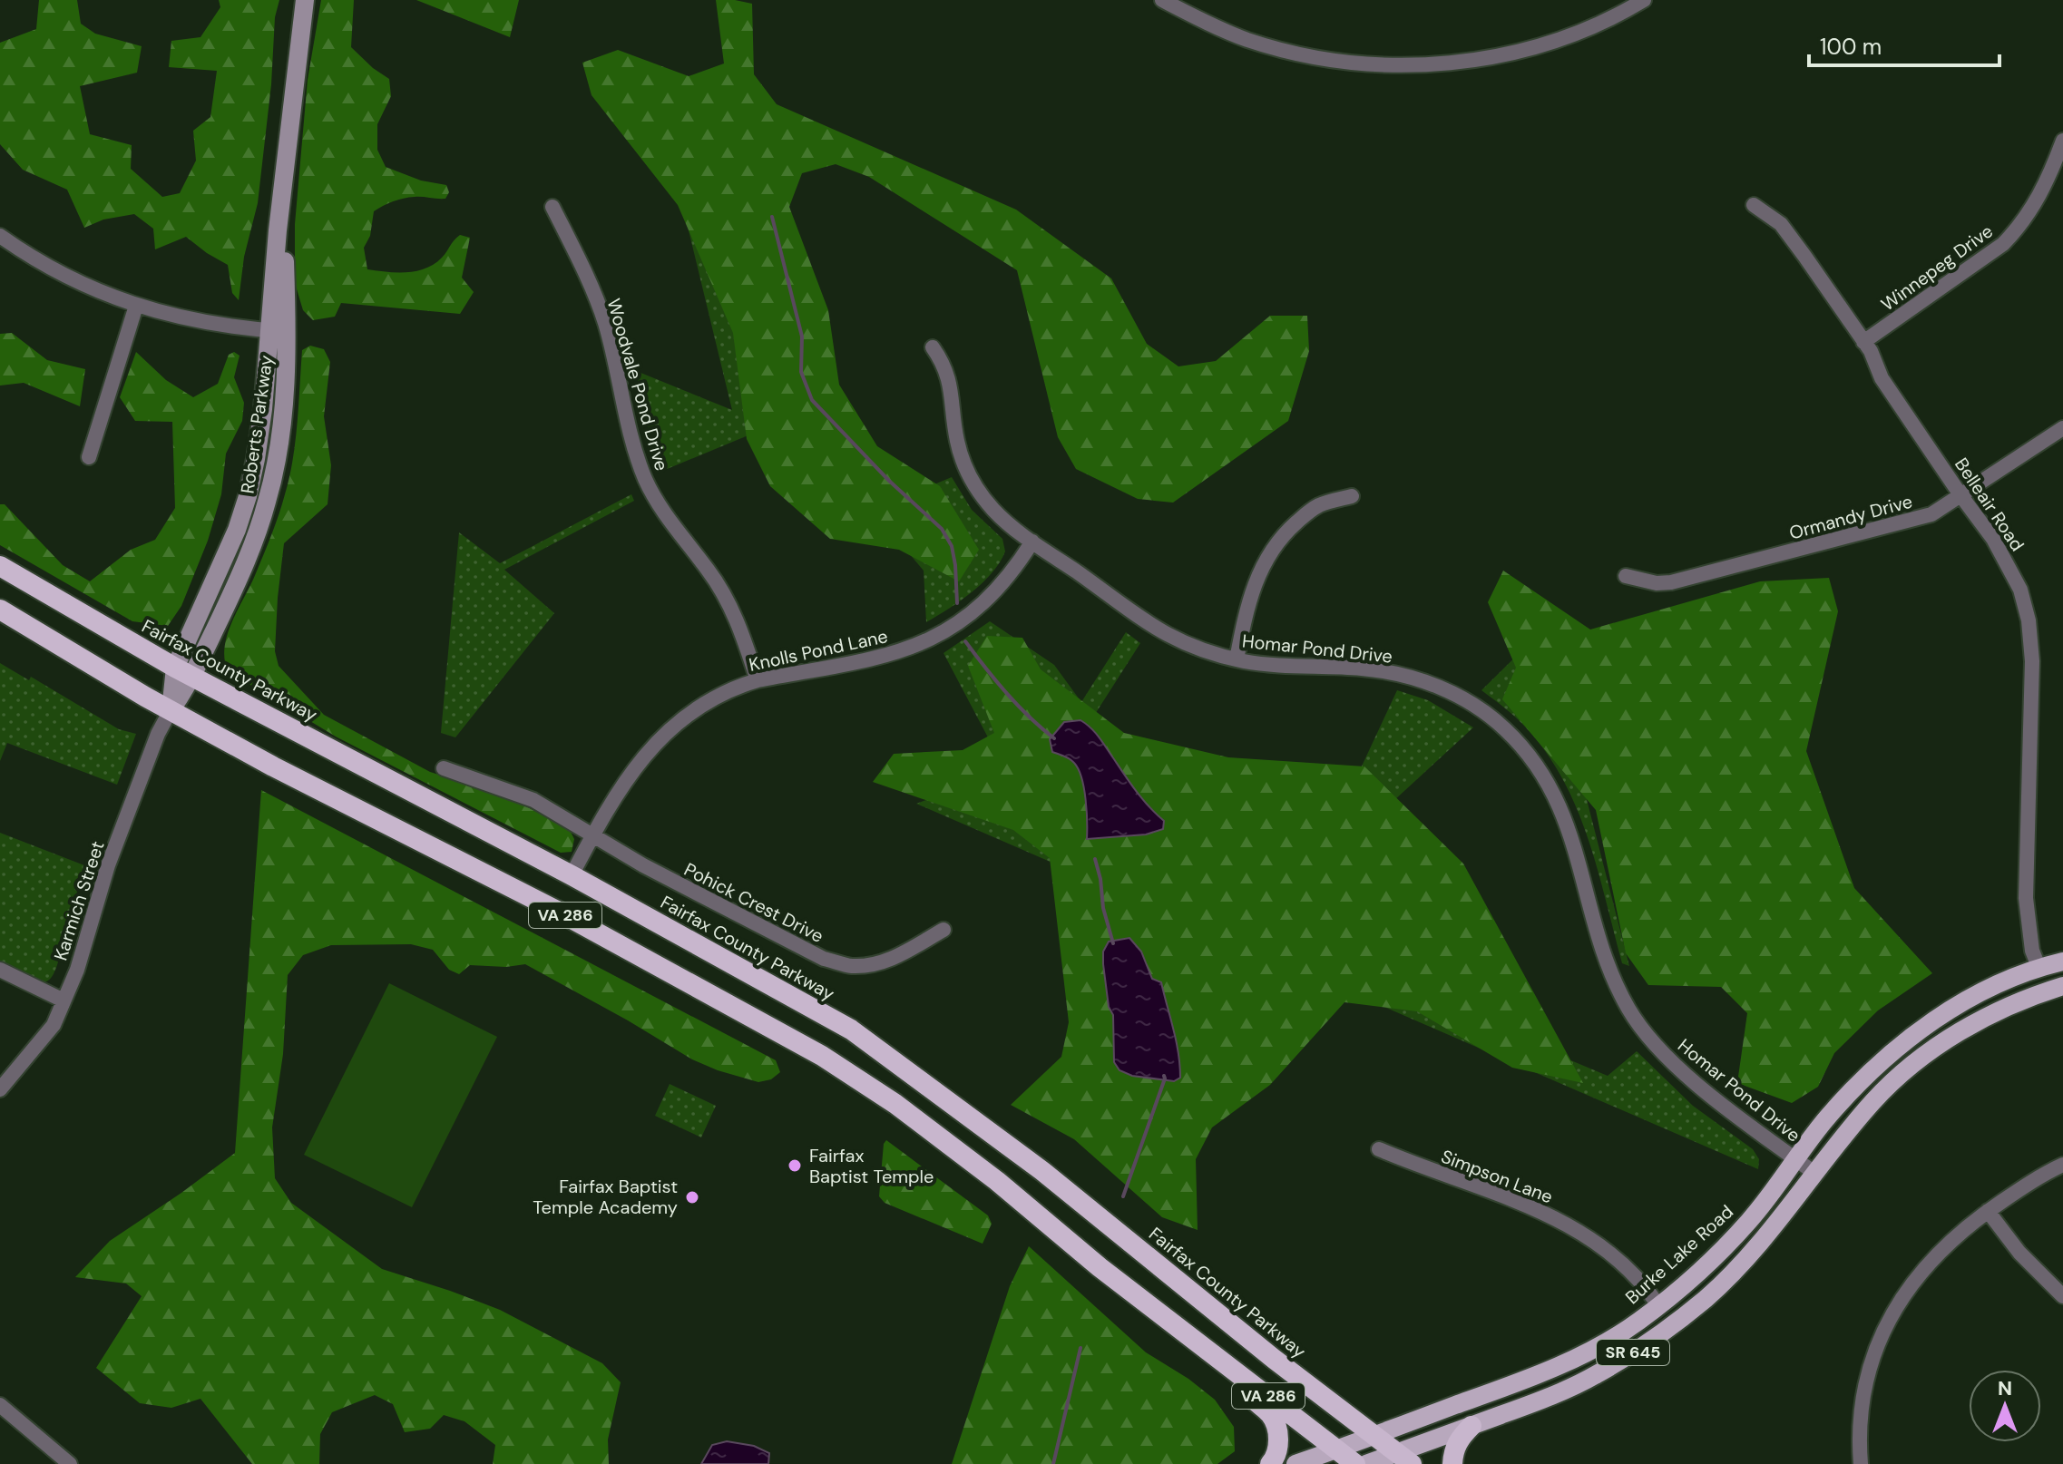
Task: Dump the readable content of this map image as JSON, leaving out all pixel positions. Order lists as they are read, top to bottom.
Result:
{
  "streets": {
    "highway": ["Fairfax County Parkway", "VA 286"],
    "main road": ["Roberts Parkway", "Burke Lake Road", "SR 645"],
    "street": [
      "Winnepeg Drive",
      "Woodvale Pond Drive",
      "Belleair Road",
      "Ormandy Drive",
      "Homar Pond Drive",
      "Knolls Pond Lane",
      "Karmich Street",
      "Pohick Crest Drive",
      "Simpson Lane"
    ]
  },
  "crossings": [
    ["Winnepeg Drive", "Belleair Road"],
    ["Woodvale Pond Drive", "Knolls Pond Lane"],
    ["Roberts Parkway", "Fairfax County Parkway"],
    ["Roberts Parkway", "Karmich Street"],
    ["Roberts Parkway", "VA 286"],
    ["Belleair Road", "Ormandy Drive"],
    ["Belleair Road", "Burke Lake Road"],
    ["Homar Pond Drive", "Knolls Pond Lane"],
    ["Homar Pond Drive", "Burke Lake Road"],
    ["Homar Pond Drive", "SR 645"],
    ["Knolls Pond Lane", "Fairfax County Parkway"],
    ["Knolls Pond Lane", "Pohick Crest Drive"],
    ["Fairfax County Parkway", "Burke Lake Road"],
    ["Fairfax County Parkway", "SR 645"],
    ["Karmich Street", "VA 286"],
    ["VA 286", "Burke Lake Road"],
    ["Simpson Lane", "Burke Lake Road"]
  ],
  "places": ["Fairfax Baptist Temple", "Fairfax Baptist Temple Academy"],
  "scale_bar": "100 m",
  "north": "top"
}
